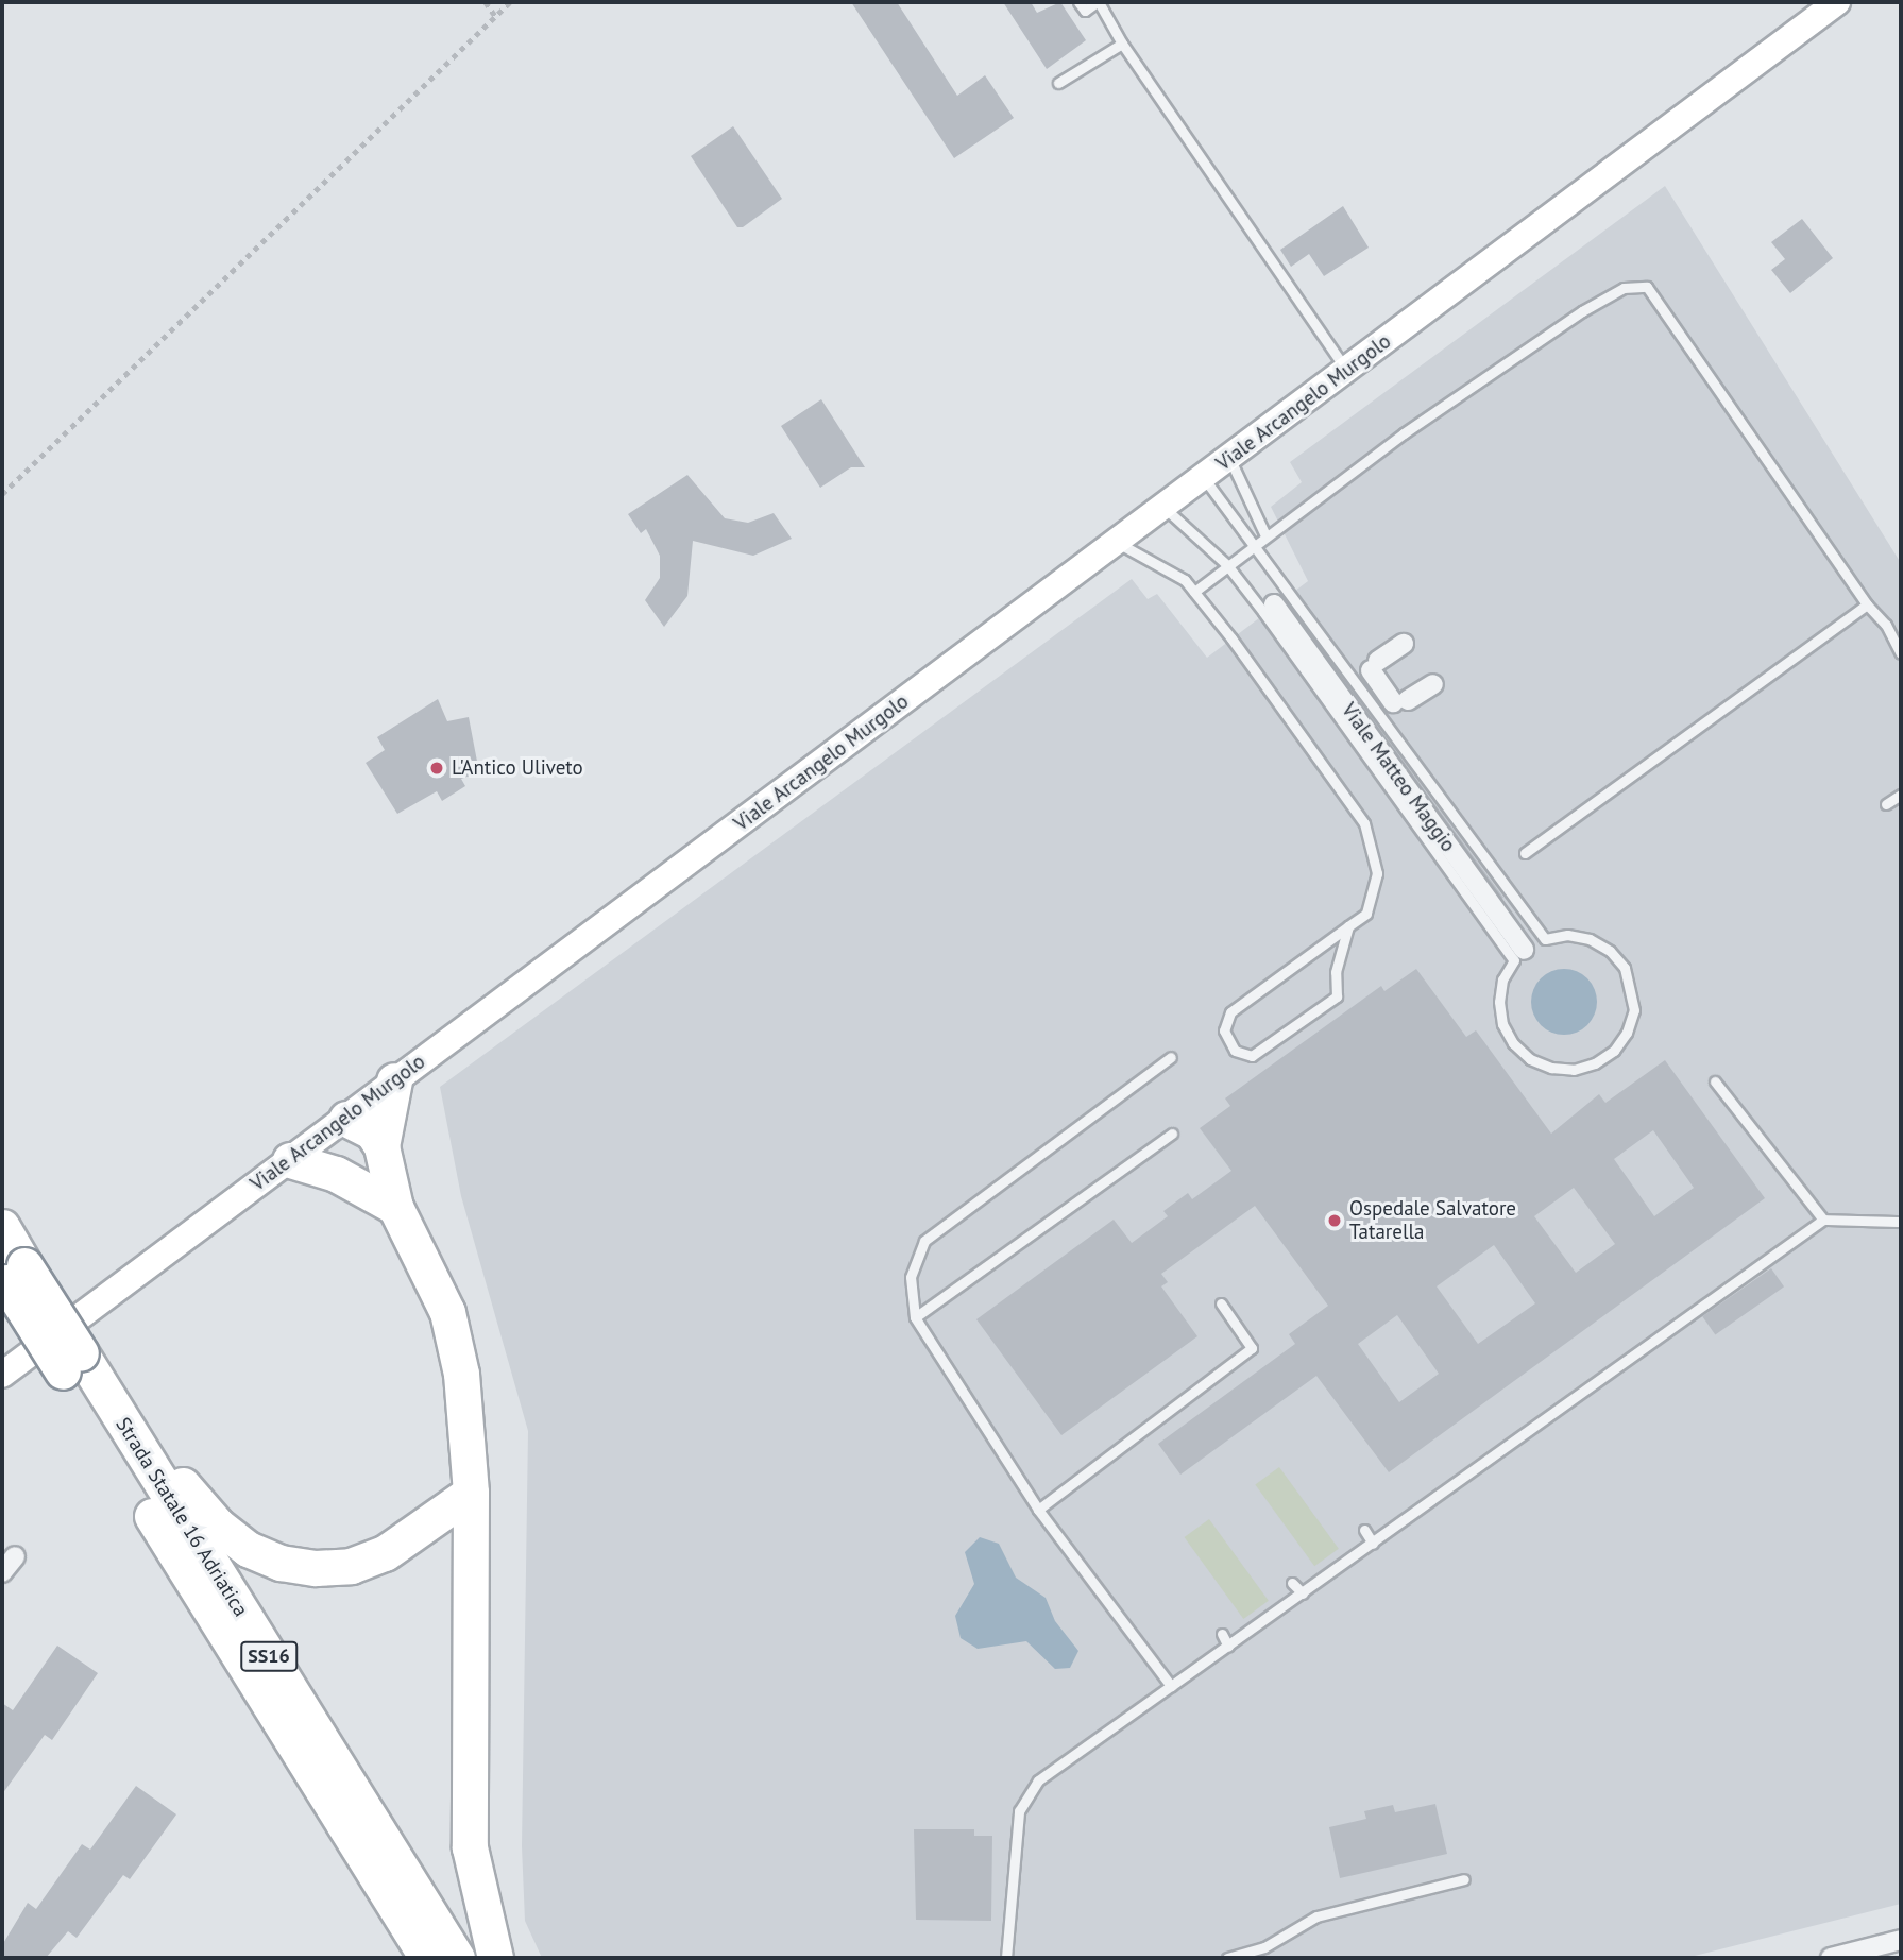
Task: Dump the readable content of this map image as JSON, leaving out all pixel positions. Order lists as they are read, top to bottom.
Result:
{
  "streets": {
    "highway": ["Strada Statale 16 Adriatica", "SS16"],
    "main road": ["Viale Arcangelo Murgolo"],
    "street": ["Viale Matteo Maggio"]
  },
  "places": ["L'Antico Uliveto", "Ospedale Salvatore Tatarella"]
}
